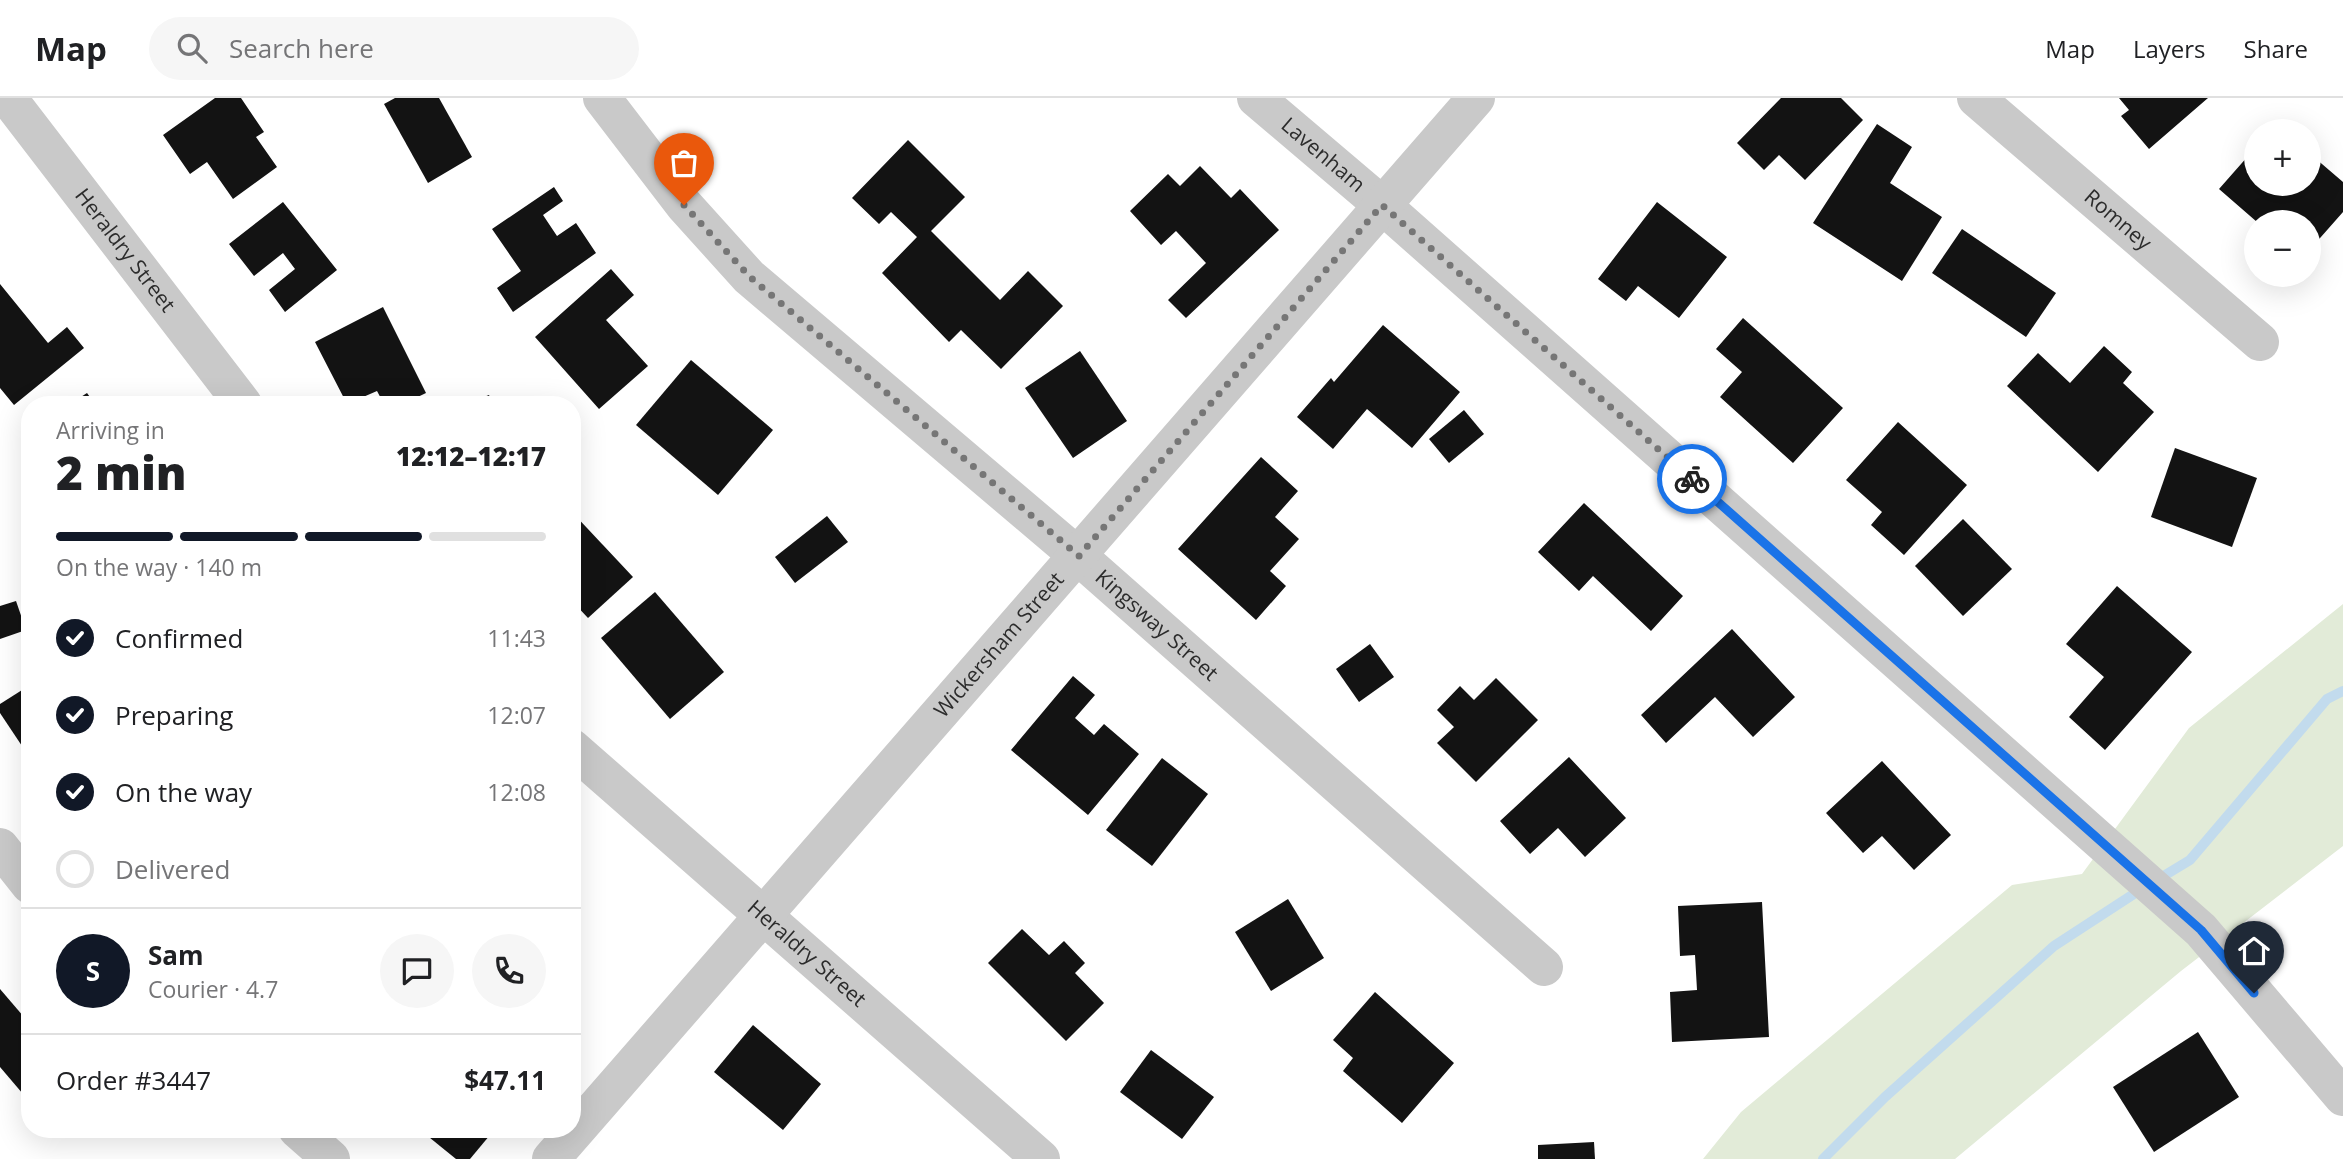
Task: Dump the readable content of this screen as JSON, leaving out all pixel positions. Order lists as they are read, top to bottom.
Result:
{
  "streets": {
    "street": [
      "Lavenham",
      "Romney",
      "Heraldry Street",
      "Kingsway Street",
      "Wickersham Street"
    ]
  },
  "crossings": [
    ["Lavenham", "Wickersham Street"],
    ["Heraldry Street", "Wickersham Street"],
    ["Kingsway Street", "Wickersham Street"]
  ],
  "page": {
    "header": "Map",
    "search": "Search here",
    "nav": ["Map", "Layers", "Share"],
    "map_buttons": ["+", "−"],
    "heading": ["2 min", "Arriving in", "12:12–12:17"],
    "panel": [
      "Sam",
      "Courier · 4.7",
      "Order #3447",
      "$47.11"
    ],
    "bar": "On the way · 140 m",
    "list": [
      ["Confirmed", "11:43"],
      ["Preparing", "12:07"],
      ["On the way", "12:08"],
      "Delivered"
    ],
    "round": "S"
  }
}
